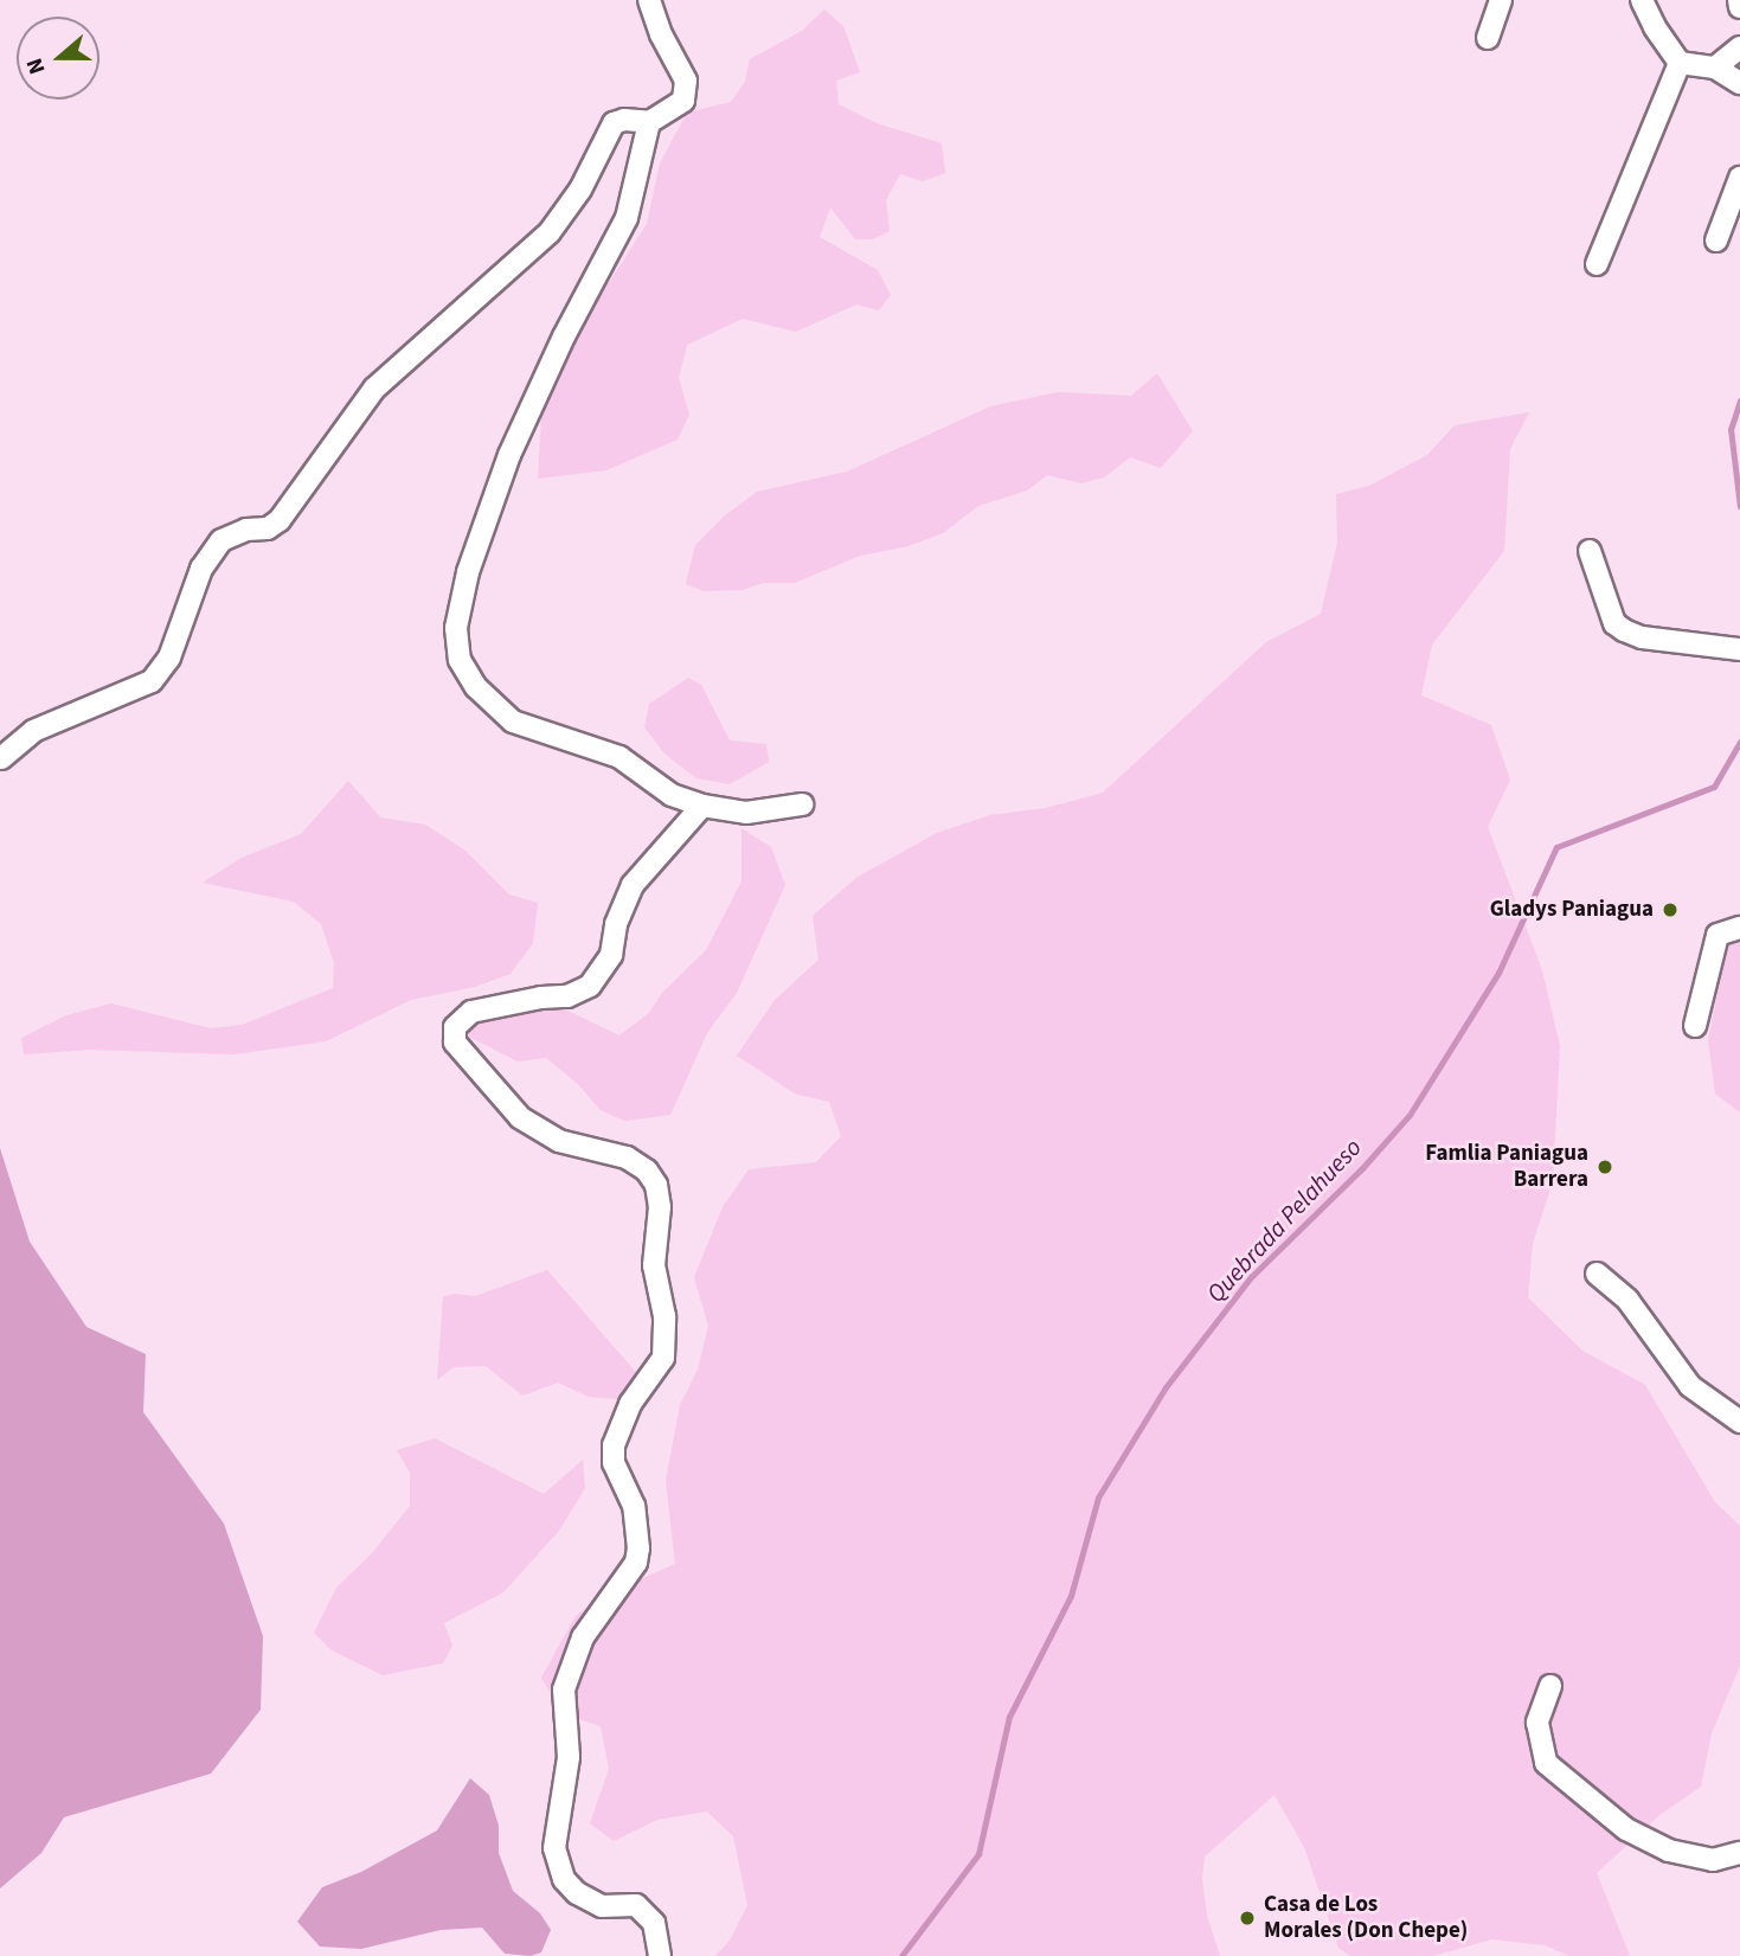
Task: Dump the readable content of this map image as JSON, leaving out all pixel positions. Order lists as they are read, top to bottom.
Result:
{
  "water": ["Quebrada Pelahueso"],
  "places": ["Gladys Paniagua", "Famlia Paniagua Barrera", "Casa de Los Morales (Don Chepe)"],
  "north": "left"
}
